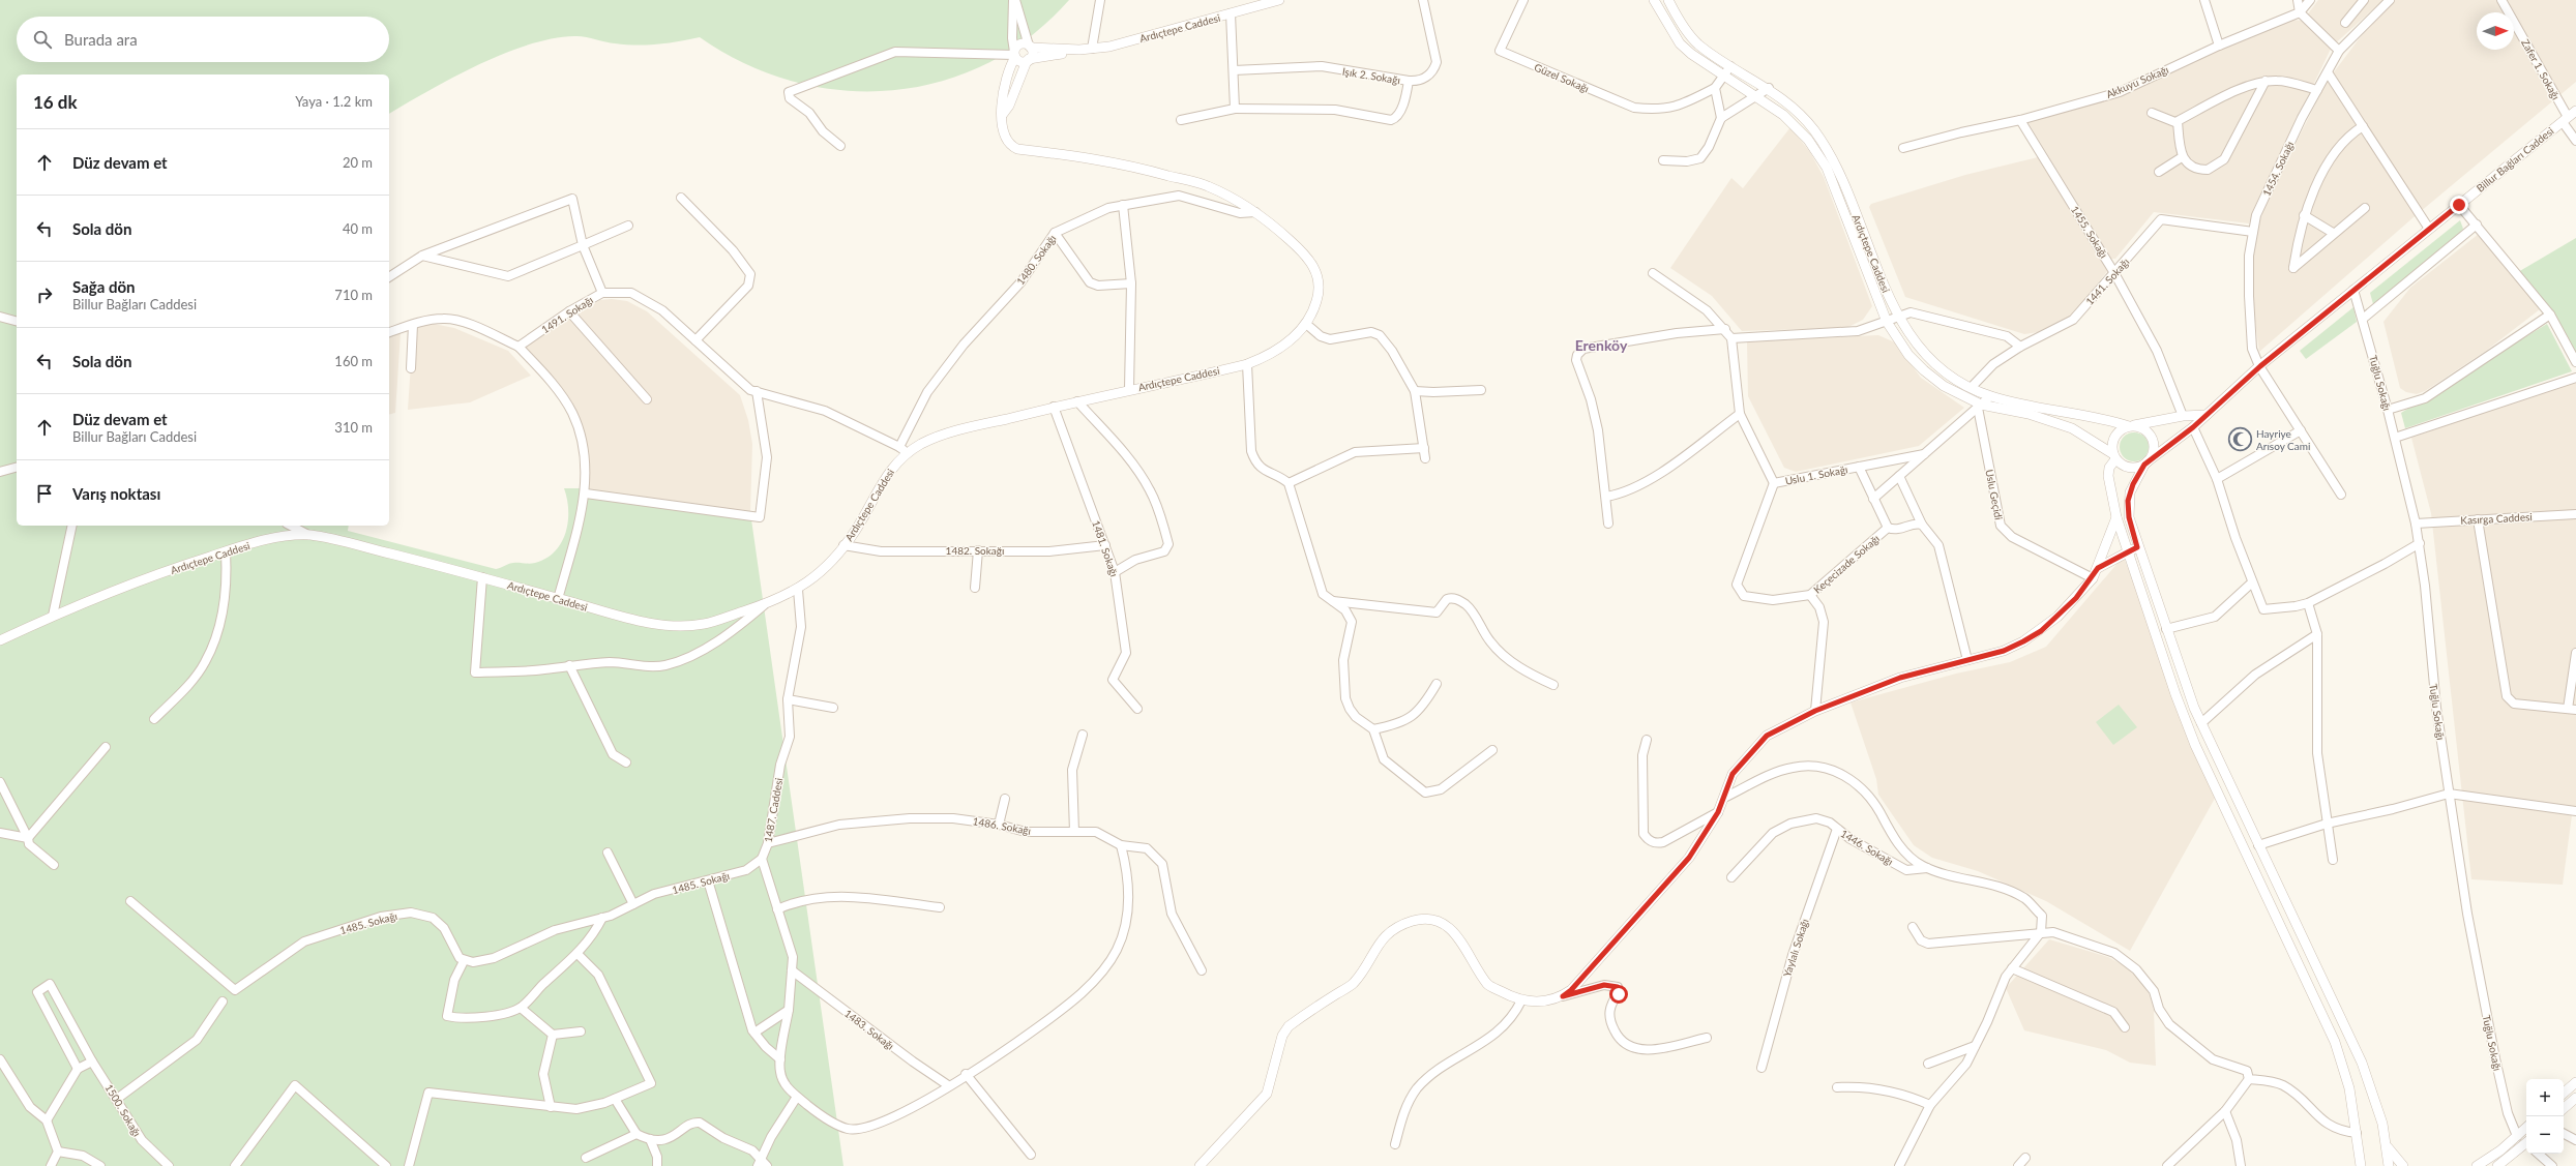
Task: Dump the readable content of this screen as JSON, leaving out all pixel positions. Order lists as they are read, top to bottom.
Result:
{
  "streets": {
    "street": [
      "Ardıçtepe Caddesi",
      "Zafer 1. Sokağı",
      "Işık 2. Sokağı",
      "Güzel Sokağı",
      "Akkuyu Sokağı",
      "Billur Bağları Caddesi",
      "1454. Sokağı",
      "1455. Sokağı",
      "1480. Sokağı",
      "1441. Sokağı",
      "1491. Sokağı",
      "Tuğlu Sokağı",
      "Uslu 1. Sokağı",
      "Uslu Geçidi",
      "Kasırga Caddesi",
      "1481. Sokağı",
      "1482. Sokağı",
      "Keçecizade Sokağı",
      "1487. Caddesi",
      "1486. Sokağı",
      "1446. Sokağı",
      "1485. Sokağı",
      "Yaylalı Sokağı",
      "1483. Sokağı",
      "1500. Sokağı"
    ]
  },
  "crossings": [
    ["Ardıçtepe Caddesi", "Billur Bağları Caddesi"],
    ["Ardıçtepe Caddesi", "1480. Sokağı"],
    ["Ardıçtepe Caddesi", "1441. Sokağı"],
    ["Ardıçtepe Caddesi", "1481. Sokağı"],
    ["Ardıçtepe Caddesi", "1482. Sokağı"],
    ["Ardıçtepe Caddesi", "1487. Caddesi"],
    ["Zafer 1. Sokağı", "Billur Bağları Caddesi"],
    ["Akkuyu Sokağı", "1455. Sokağı"],
    ["Billur Bağları Caddesi", "1454. Sokağı"],
    ["Billur Bağları Caddesi", "Tuğlu Sokağı"],
    ["1454. Sokağı", "1441. Sokağı"],
    ["1455. Sokağı", "1441. Sokağı"],
    ["1480. Sokağı", "1491. Sokağı"],
    ["Tuğlu Sokağı", "Kasırga Caddesi"],
    ["Uslu 1. Sokağı", "Keçecizade Sokağı"],
    ["1481. Sokağı", "1482. Sokağı"],
    ["1487. Caddesi", "1486. Sokağı"],
    ["1487. Caddesi", "1485. Sokağı"],
    ["1446. Sokağı", "Yaylalı Sokağı"]
  ],
  "districts": ["Erenköy"],
  "places": {
    "mosque": ["Hayriye Arısoy Cami"]
  },
  "north": "right",
  "page": {
    "search": "Burada ara",
    "heading": ["16 dk", "Yaya · 1.2 km"],
    "list": [
      ["Düz devam et", "20 m"],
      ["Sola dön", "40 m"],
      ["Sağa dön", "Billur Bağları Caddesi", "710 m"],
      ["Sola dön", "160 m"],
      ["Düz devam et", "Billur Bağları Caddesi", "310 m"],
      "Varış noktası"
    ],
    "map_buttons": ["+", "−"]
  }
}
